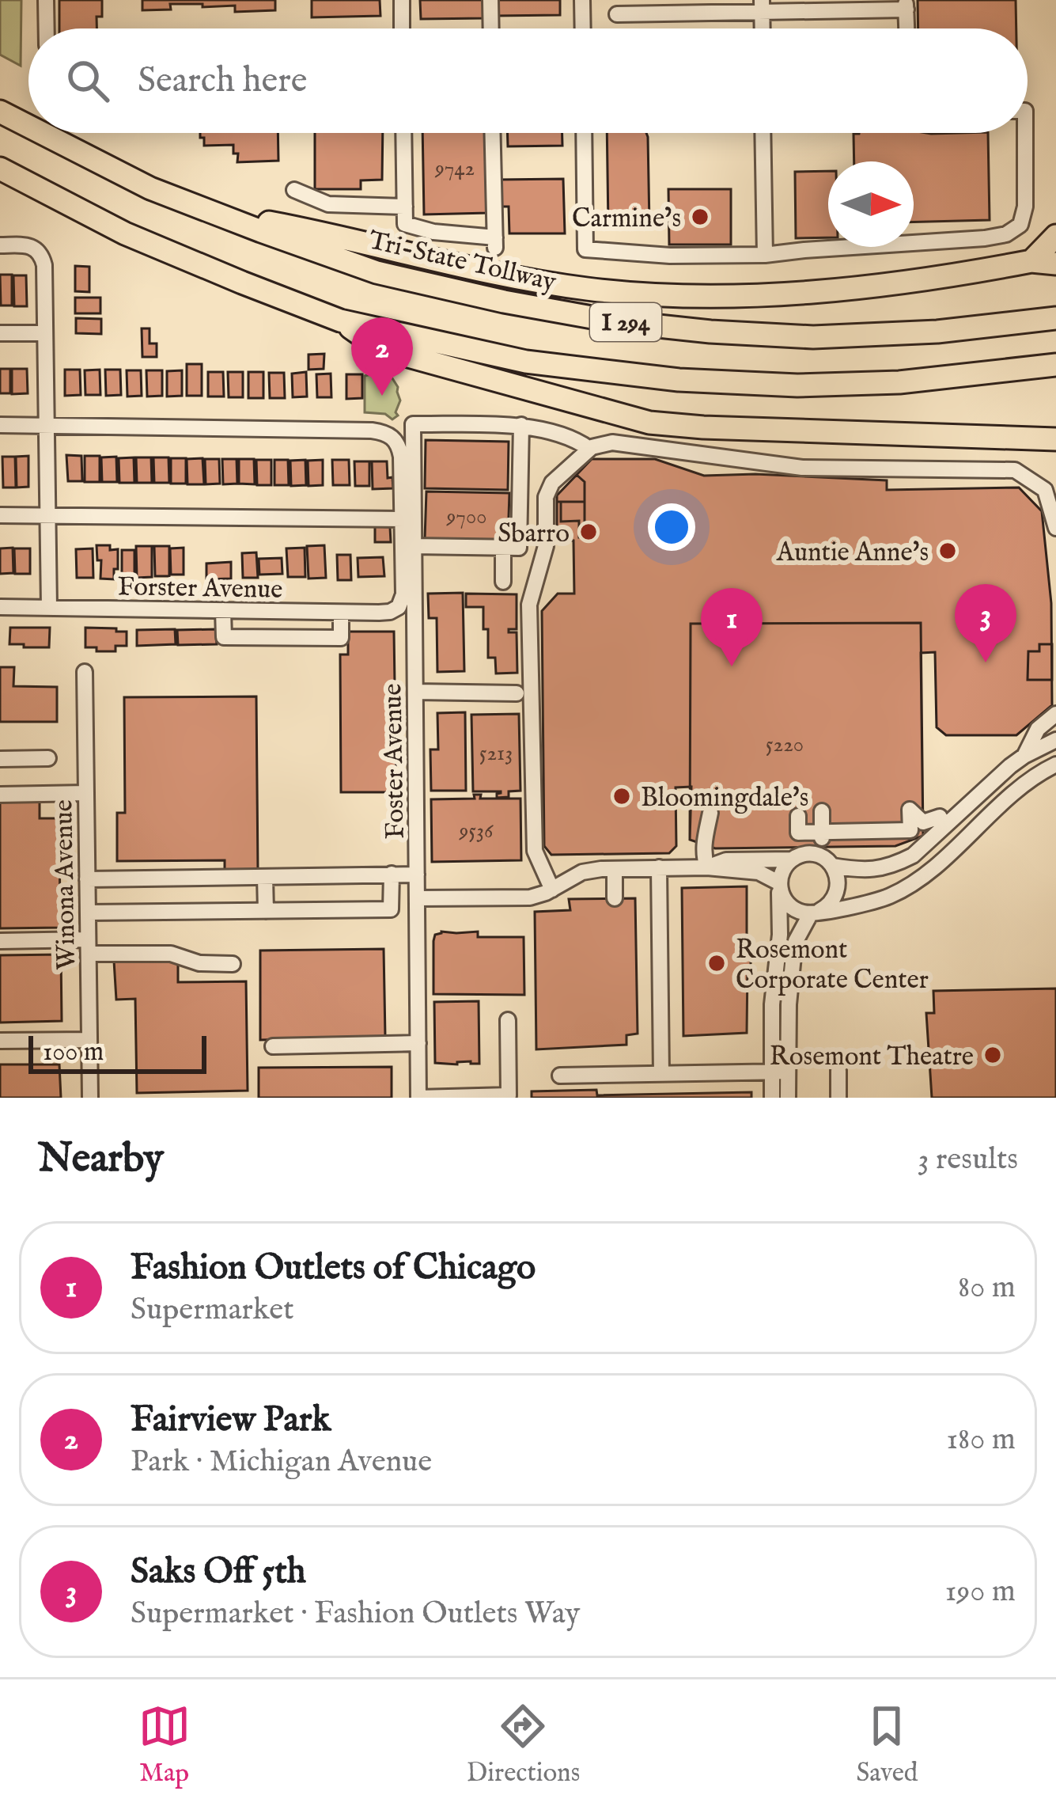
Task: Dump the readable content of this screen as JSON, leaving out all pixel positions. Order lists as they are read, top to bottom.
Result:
{
  "streets": {
    "highway": ["Tri-State Tollway", "I 294"],
    "street": ["Forster Avenue", "Foster Avenue", "Winona Avenue"]
  },
  "places": [
    "Carmine’s",
    "Sbarro",
    "Auntie Anne's",
    "Bloomingdale's",
    "Rosemont Corporate Center",
    "Rosemont Theatre"
  ],
  "house_numbers": [
    "9742",
    "9700",
    "5220",
    "5213",
    "9536"
  ],
  "scale_bar": "100 m",
  "north": "right",
  "page": {
    "search": "Search here",
    "pins": ["2", "3", "1"],
    "scale": "100 m",
    "heading": ["Nearby", "3 results"],
    "list": [
      {
        "mark": "1",
        "name": "Fashion Outlets of Chicago",
        "note": "Supermarket",
        "value": "80 m"
      },
      {
        "mark": "2",
        "name": "Fairview Park",
        "note": "Park · Michigan Avenue",
        "value": "180 m"
      },
      {
        "mark": "3",
        "name": "Saks Off 5th",
        "note": "Supermarket · Fashion Outlets Way",
        "value": "190 m"
      }
    ],
    "nav": ["Map", "Directions", "Saved"]
  }
}
